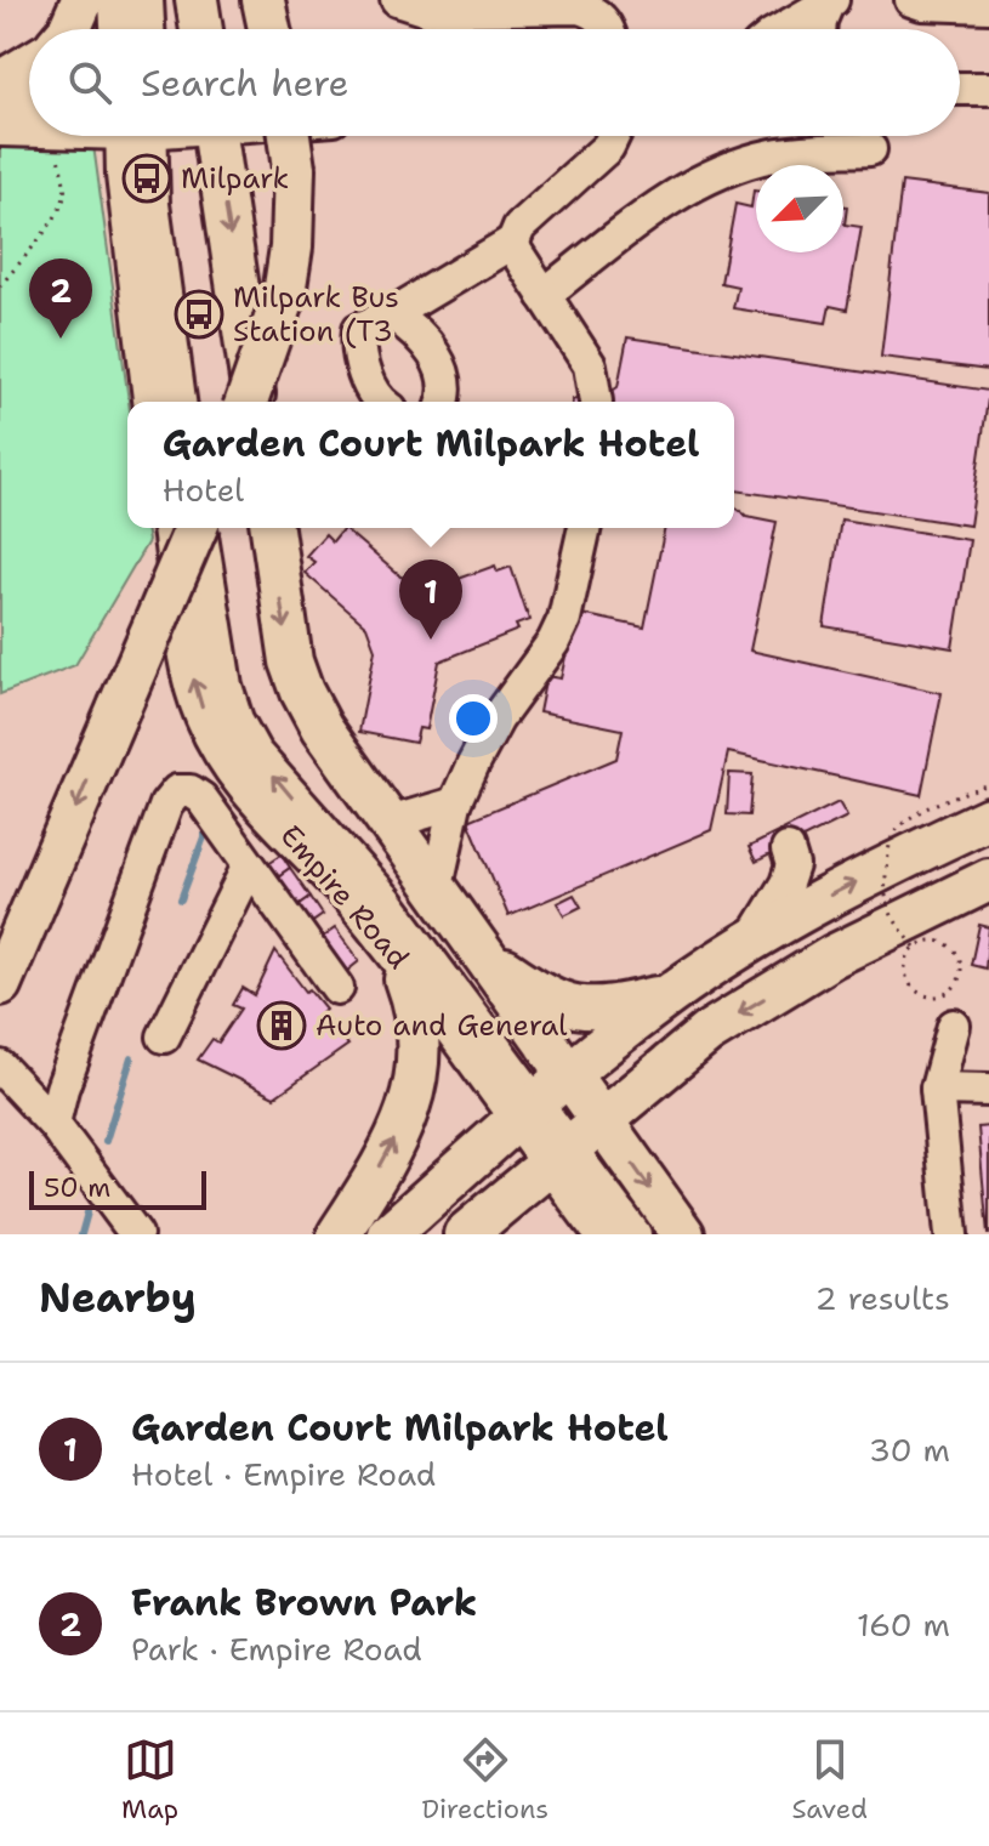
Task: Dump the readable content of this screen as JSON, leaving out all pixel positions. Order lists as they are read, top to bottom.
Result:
{
  "streets": {
    "main road": ["Empire Road"]
  },
  "places": {
    "bus stop": ["Milpark", "Milpark Bus Station (T3"],
    "building": ["Auto and General"]
  },
  "scale_bar": "50 m",
  "north": "bottom left",
  "page": {
    "search": "Search here",
    "pins": ["2", "1"],
    "popup": ["Garden Court Milpark Hotel", "Hotel"],
    "scale": "50 m",
    "heading": ["Nearby", "2 results"],
    "list": [
      {
        "mark": "1",
        "name": "Garden Court Milpark Hotel",
        "note": "Hotel · Empire Road",
        "value": "30 m"
      },
      {
        "mark": "2",
        "name": "Frank Brown Park",
        "note": "Park · Empire Road",
        "value": "160 m"
      }
    ],
    "nav": ["Map", "Directions", "Saved"]
  }
}
